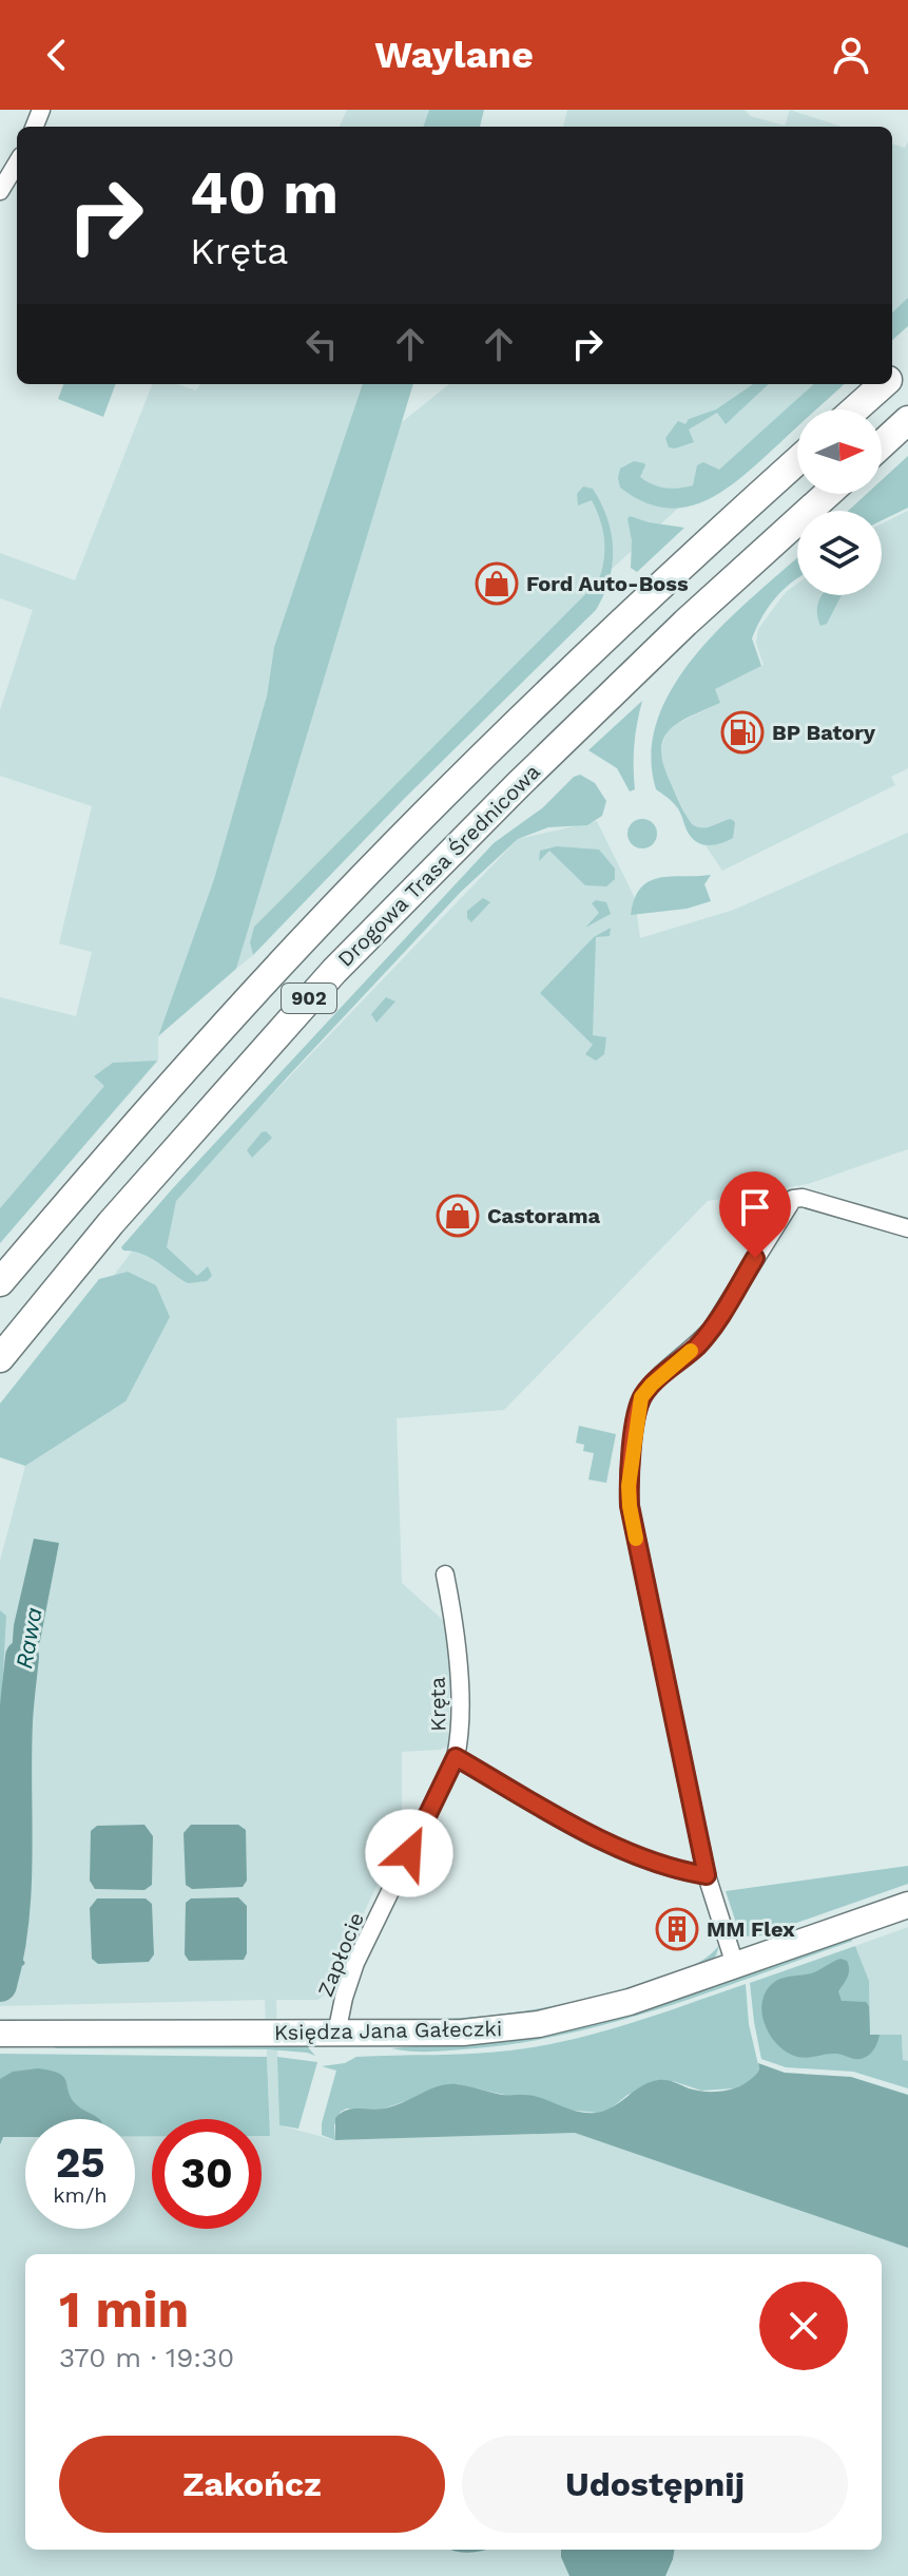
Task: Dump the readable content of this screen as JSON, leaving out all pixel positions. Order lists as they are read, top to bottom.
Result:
{
  "streets": {
    "main road": ["Drogowa Trasa Średnicowa", "902", "Księdza Jana Gałeczki"],
    "street": ["Kręta", "Zapłocie"]
  },
  "crossings": [
    ["Kręta", "Zapłocie"],
    ["Zapłocie", "Księdza Jana Gałeczki"]
  ],
  "water": ["Rawa"],
  "places": {
    "shop": ["Ford Auto-Boss", "Castorama"],
    "fuel station": ["BP Batory"],
    "building": ["MM Flex"]
  },
  "north": "right",
  "page": {
    "header": "Waylane",
    "turn": ["40 m", "Kręta"],
    "speed": "25 km/h",
    "limit": "30",
    "heading": ["1 min", "370 m · 19:30"],
    "buttons": ["Zakończ", "Udostępnij"]
  }
}
